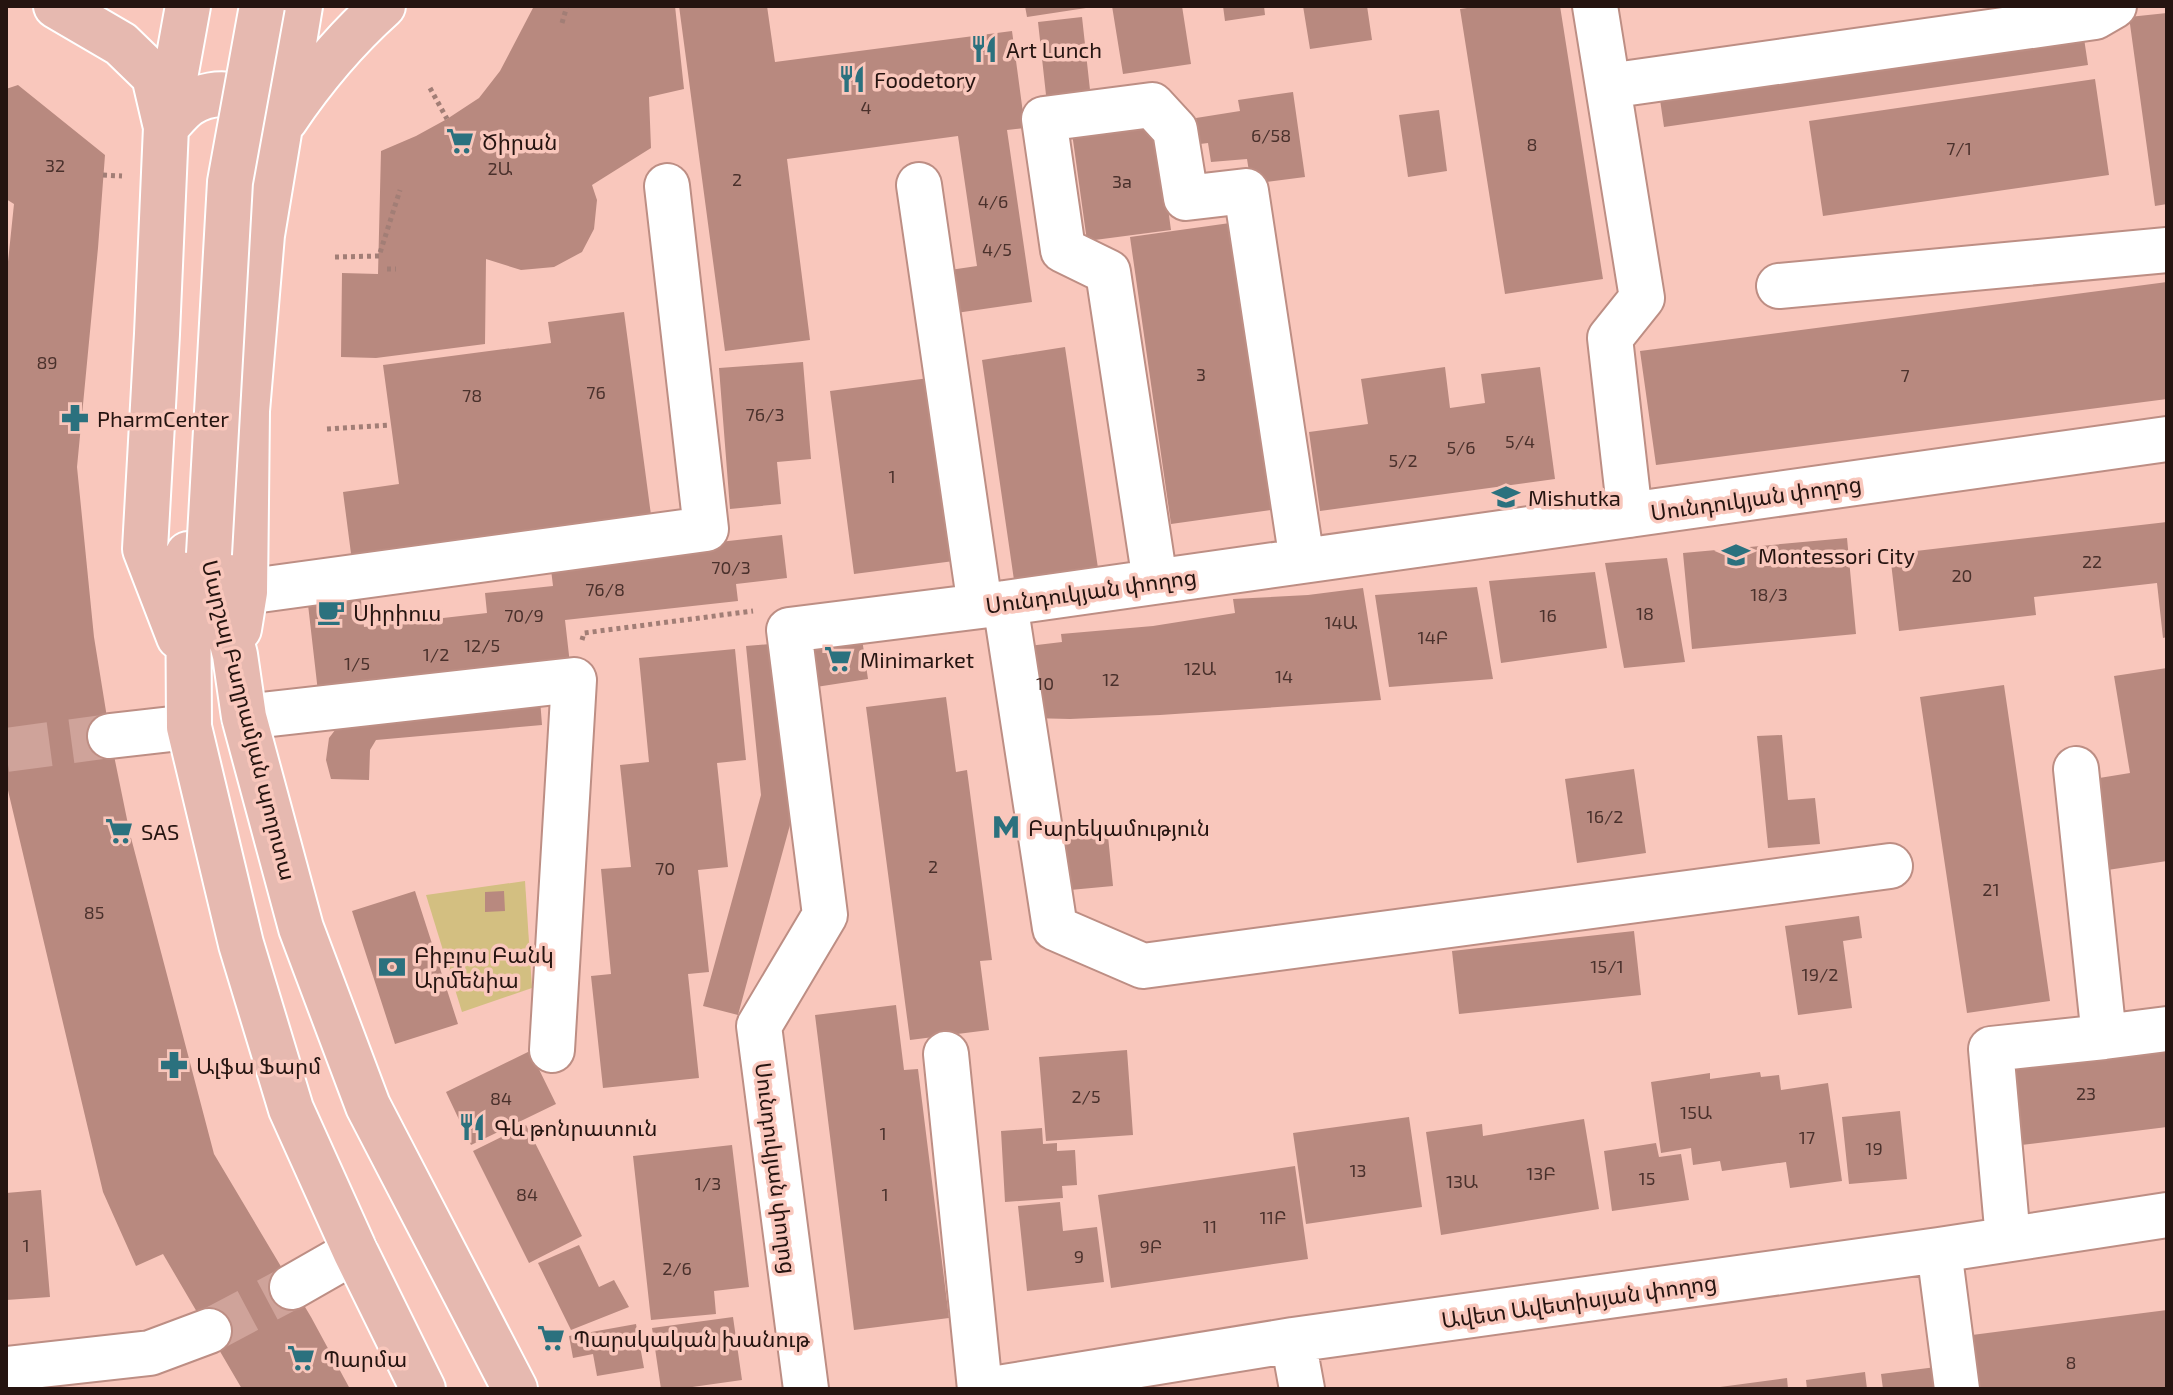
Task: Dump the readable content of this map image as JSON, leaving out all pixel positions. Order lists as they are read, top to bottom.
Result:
{
  "streets": {
    "main road": ["Մարշալ Բաղրամյան պողոտա"],
    "street": ["Սունդուկյան փողոց", "Ավետ Ավետիսյան փողոց"]
  },
  "places": {
    "restaurant": ["Art Lunch", "Foodetory", "Գև թոնրատուն"],
    "supermarket": [
      "Ծիրան",
      "Minimarket",
      "SAS",
      "Պարսկական խանութ",
      "Պարմա"
    ],
    "pharmacy": ["PharmCenter", "Ալֆա Ֆարմ"],
    "school or university": ["Mishutka", "Montessori City"],
    "cafe": ["Սիրիուս"],
    "metro station": ["Բարեկամություն"],
    "bank": ["Բիբլոս Բանկ Արմենիա"]
  },
  "house_numbers": [
    "4",
    "6/58",
    "8",
    "7/1",
    "32",
    "2Ա",
    "2",
    "3a",
    "4/6",
    "4/5",
    "89",
    "3",
    "7",
    "76",
    "78",
    "76/3",
    "5/4",
    "5/6",
    "5/2",
    "1",
    "22",
    "70/3",
    "20",
    "76/8",
    "18/3",
    "18",
    "70/9",
    "16",
    "14Ա",
    "14Բ",
    "12/5",
    "1/2",
    "1/5",
    "12Ա",
    "14",
    "12",
    "10",
    "16/2",
    "2",
    "70",
    "21",
    "85",
    "15/1",
    "19/2",
    "23",
    "2/5",
    "84",
    "15Ա",
    "1",
    "17",
    "19",
    "13",
    "13Բ",
    "15",
    "13Ա",
    "1/3",
    "84",
    "1",
    "11Բ",
    "11",
    "1",
    "9Բ",
    "9",
    "2/6",
    "8"
  ]
}
